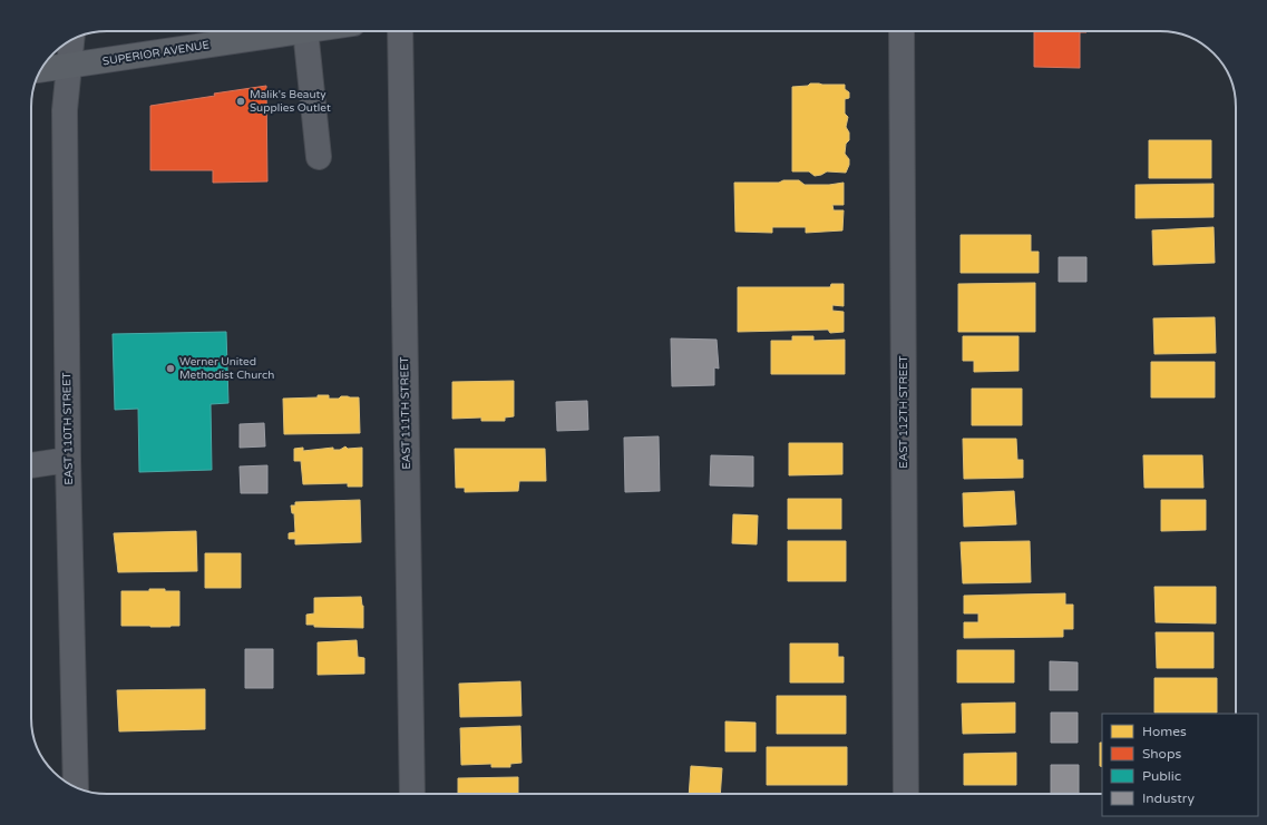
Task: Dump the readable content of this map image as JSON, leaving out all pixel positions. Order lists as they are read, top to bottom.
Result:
{
  "streets": {
    "main road": ["SUPERIOR AVENUE"],
    "street": ["EAST 112TH STREET", "EAST 111TH STREET", "EAST 110TH STREET"]
  },
  "crossings": [
    ["SUPERIOR AVENUE", "EAST 110TH STREET"]
  ],
  "places": ["Malik's Beauty Supplies Outlet", "Werner United Methodist Church"],
  "legend": [
    "Homes",
    "Shops",
    "Public",
    "Industry"
  ]
}
